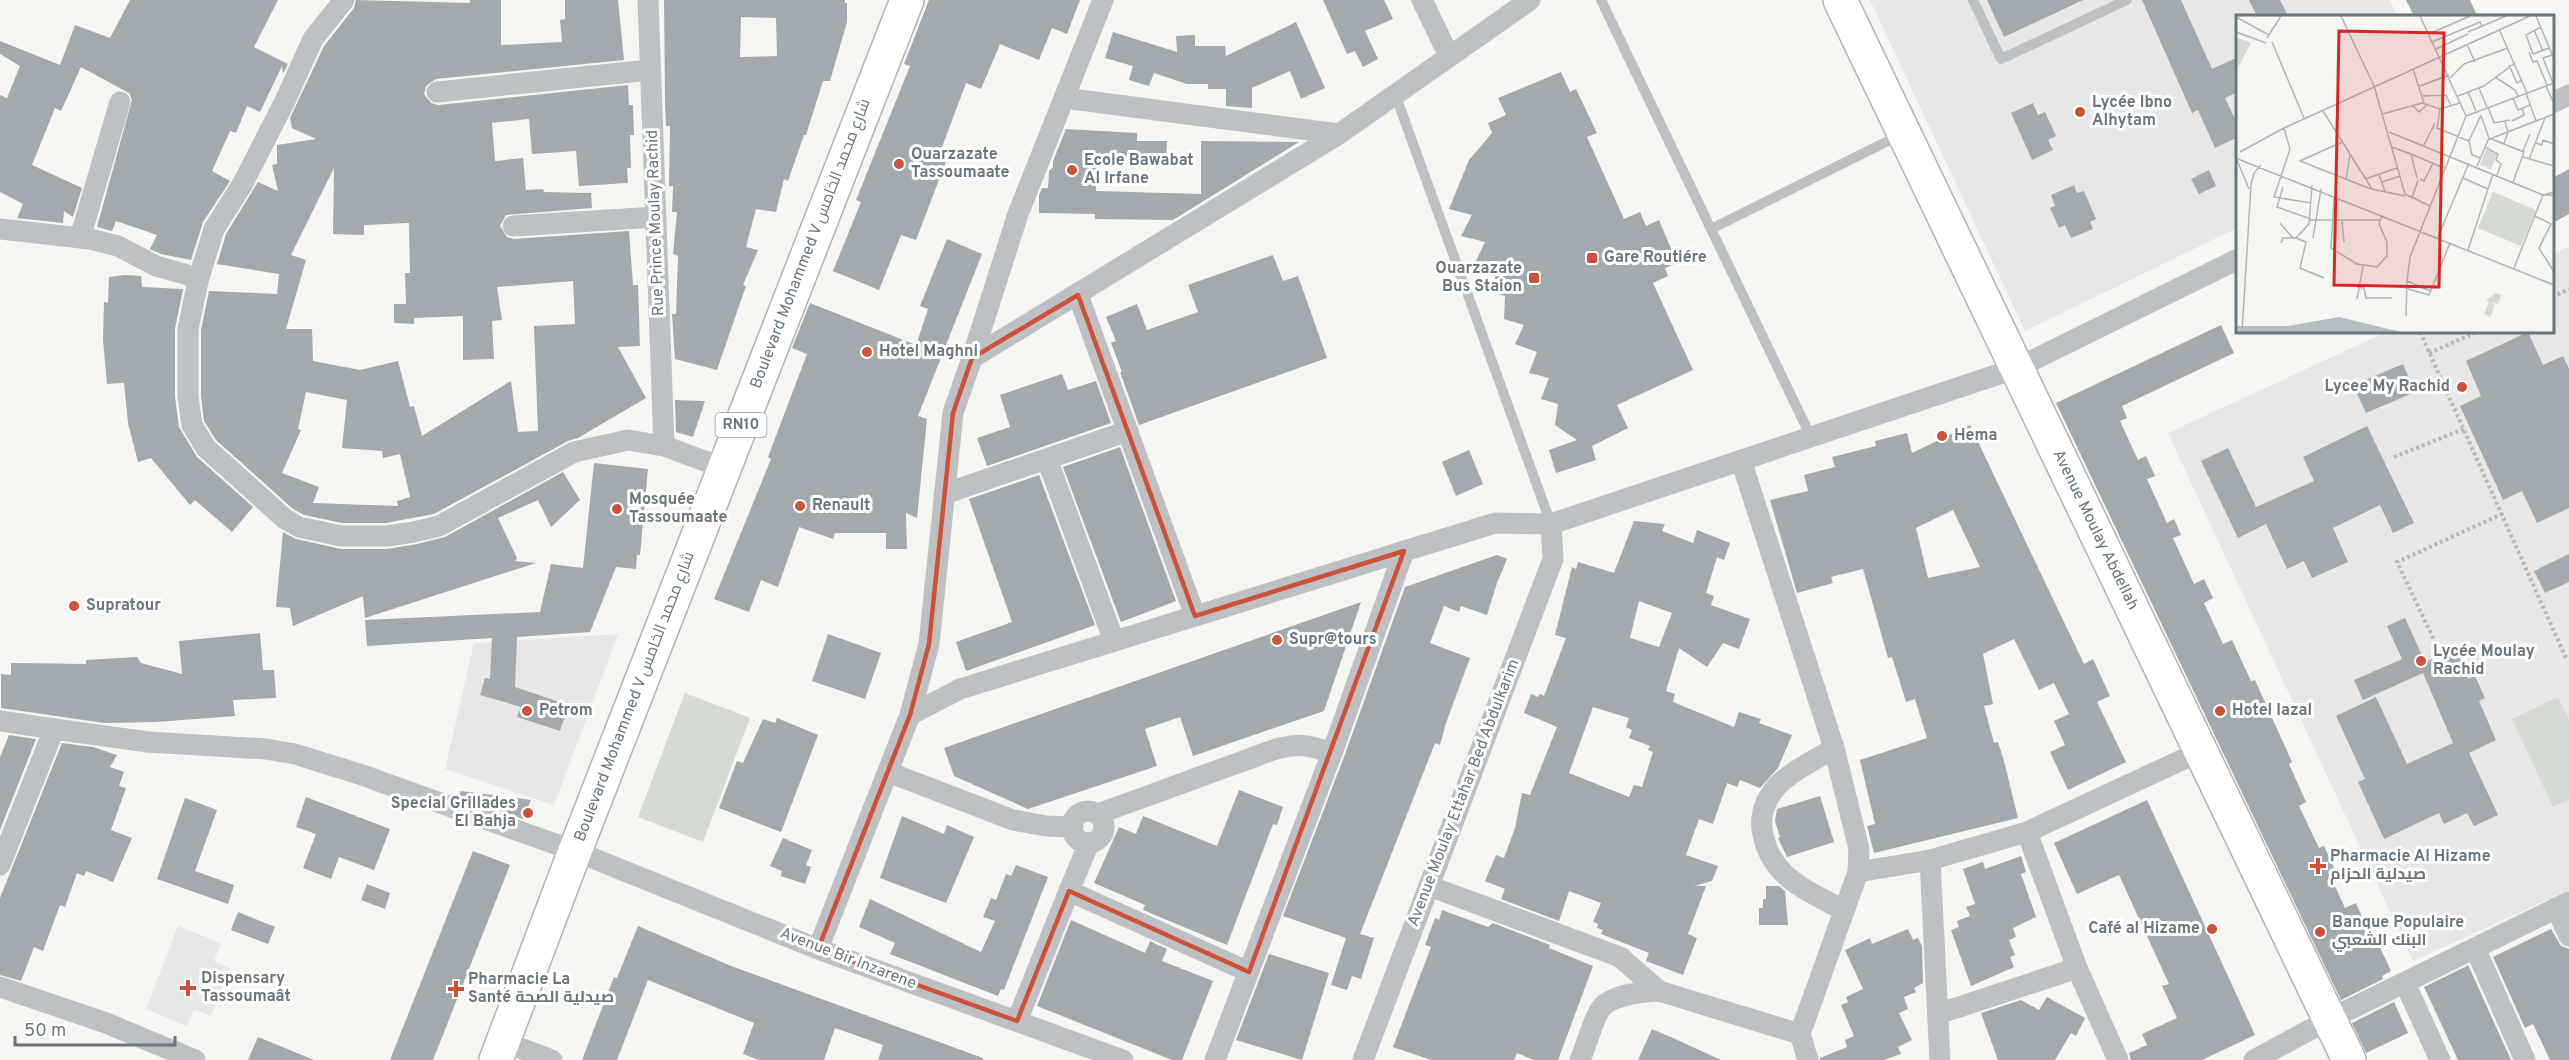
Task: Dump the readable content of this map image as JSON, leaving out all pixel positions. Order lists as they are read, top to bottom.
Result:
{
  "streets": {
    "main road": ["Boulevard Mohammed V شارع محمد الخامس", "RN10", "Avenue Moulay Abdellah"],
    "street": ["Rue Prince Moulay Rachid", "Avenue Moulay Ettahar Bed Abdulkarim", "Avenue Bir Inzarene"]
  },
  "crossings": [
    ["Boulevard Mohammed V شارع محمد الخامس", "Avenue Bir Inzarene"]
  ],
  "places": {
    "other": [
      "Lycée Ibno Alhytam",
      "Ouarzazate Tassoumaate",
      "Ecole Bawabat Al Irfane",
      "Hotel Maghni",
      "Lycee My Rachid",
      "Hema",
      "Renault",
      "Mosquée Tassoumaate",
      "Supratour",
      "Supr@tours",
      "Lycée Moulay Rachid",
      "Petrom",
      "Hotel Iazal",
      "Special Grillades El Bahja",
      "Café al Hizame",
      "Banque Populaire البنك الشعبي"
    ],
    "transit": ["Gare Routiére", "Ouarzazate Bus Staion"],
    "health": ["Pharmacie Al Hizame صيدلية الحزام", "Dispensary Tassoumaât", "Pharmacie La Santé صيدلية الصحة"]
  },
  "scale_bar": "50 m"
}
